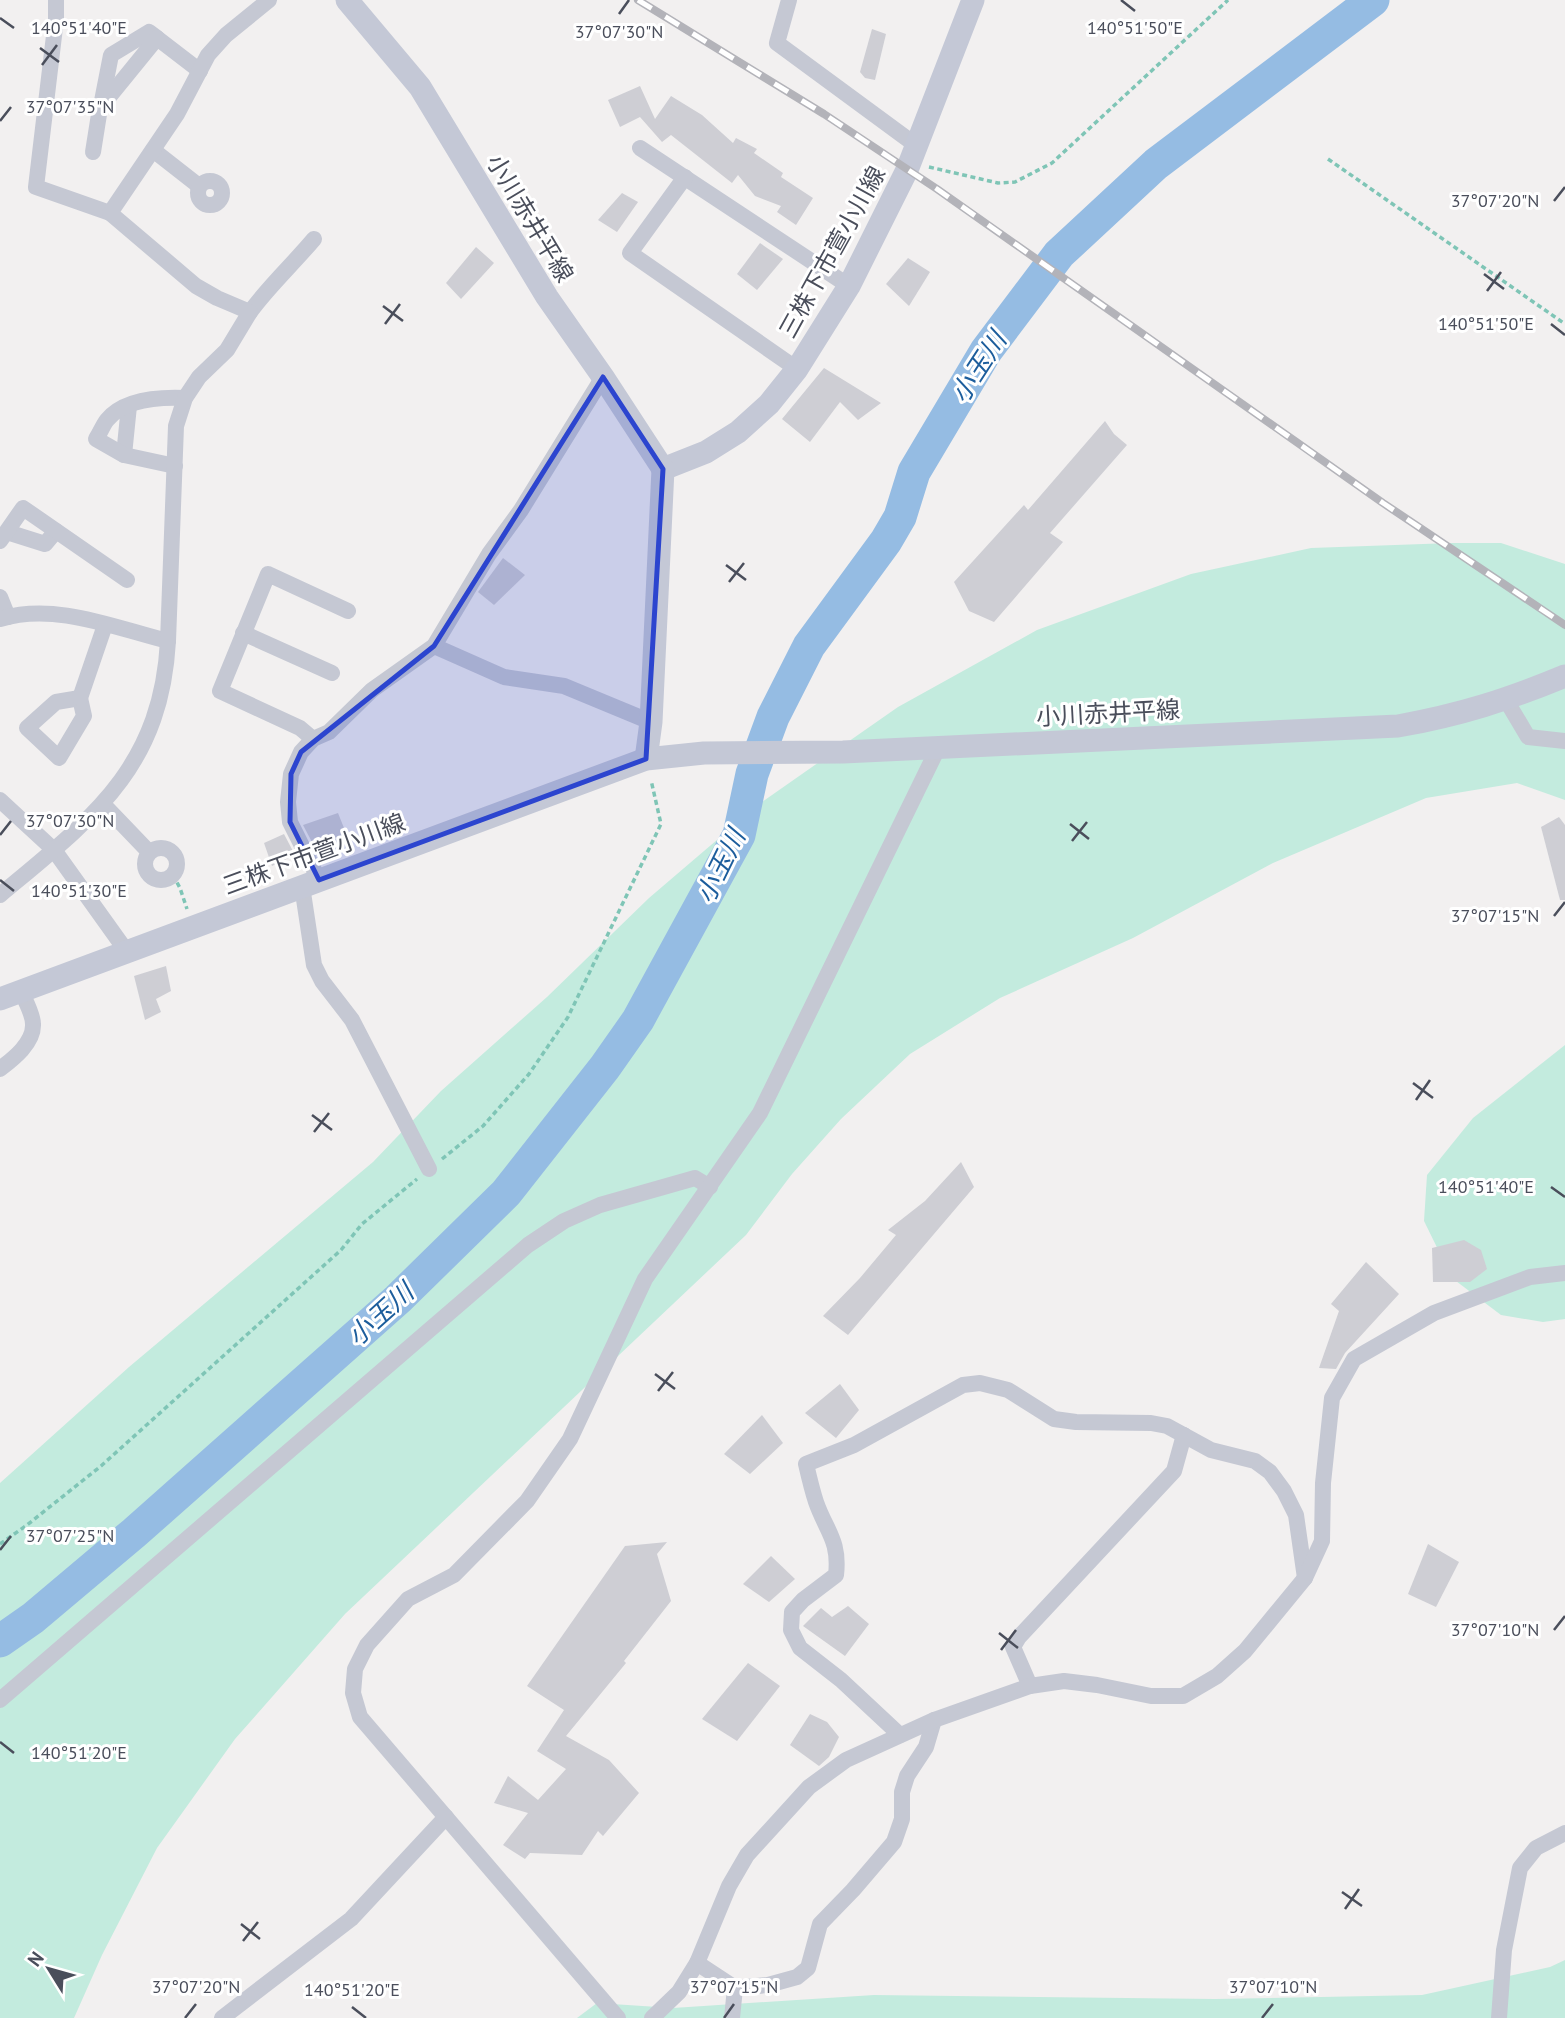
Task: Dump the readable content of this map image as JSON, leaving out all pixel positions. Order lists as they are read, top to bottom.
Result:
{
  "streets": {
    "main road": ["小川赤井平線", "三株下市萱小川線"]
  },
  "crossings": [
    ["小川赤井平線", "三株下市萱小川線"]
  ],
  "water": ["小玉川"],
  "north": "top left",
  "coordinates": [
    "140°51'50\"E",
    "140°51'40\"E",
    "37°07'30\"N",
    "37°07'35\"N",
    "37°07'20\"N",
    "140°51'30\"E",
    "37°07'15\"N",
    "37°07'25\"N",
    "37°07'10\"N",
    "140°51'20\"E"
  ]
}
